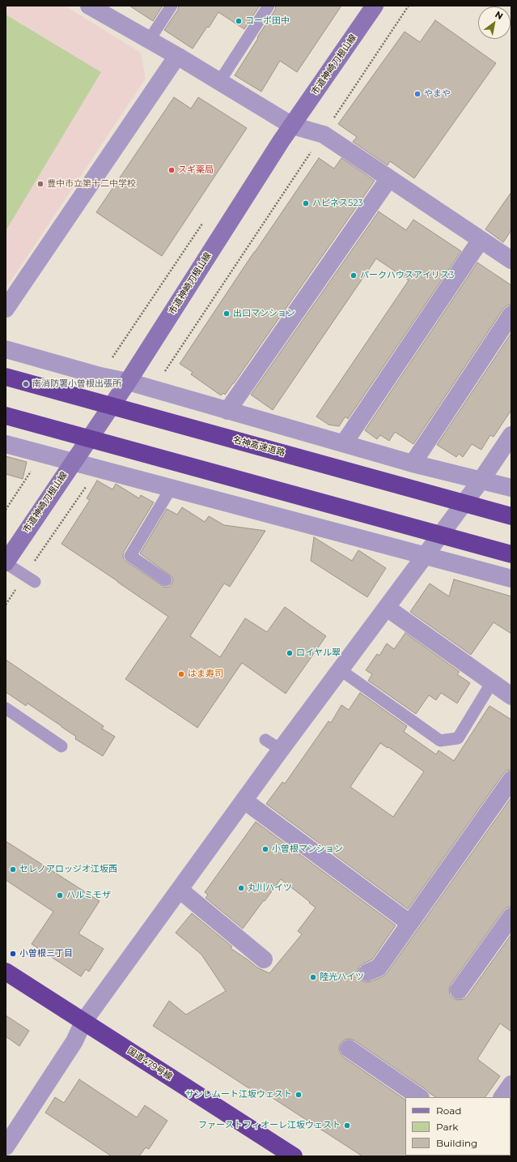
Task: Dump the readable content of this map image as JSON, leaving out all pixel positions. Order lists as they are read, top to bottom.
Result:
{
  "streets": {
    "highway": ["名神高速道路", "国道479号線"],
    "street": ["市道神崎刀根山線"]
  },
  "places": [
    "コーポ田中",
    "やまや",
    "スギ薬局",
    "豊中市立第十二中学校",
    "ハピネス523",
    "パークハウスアイリス3",
    "出口マンション",
    "南消防署小曽根出張所",
    "ロイヤル翠",
    "はま寿司",
    "小曽根マンション",
    "セレノアロッジオ江坂西",
    "丸川ハイツ",
    "ハルミモザ",
    "小曽根三丁目",
    "陸光ハイツ",
    "サンレムート江坂ウェスト",
    "ファーストフィオーレ江坂ウェスト"
  ],
  "legend": ["Road", "Park", "Building"],
  "north": "top right"
}
